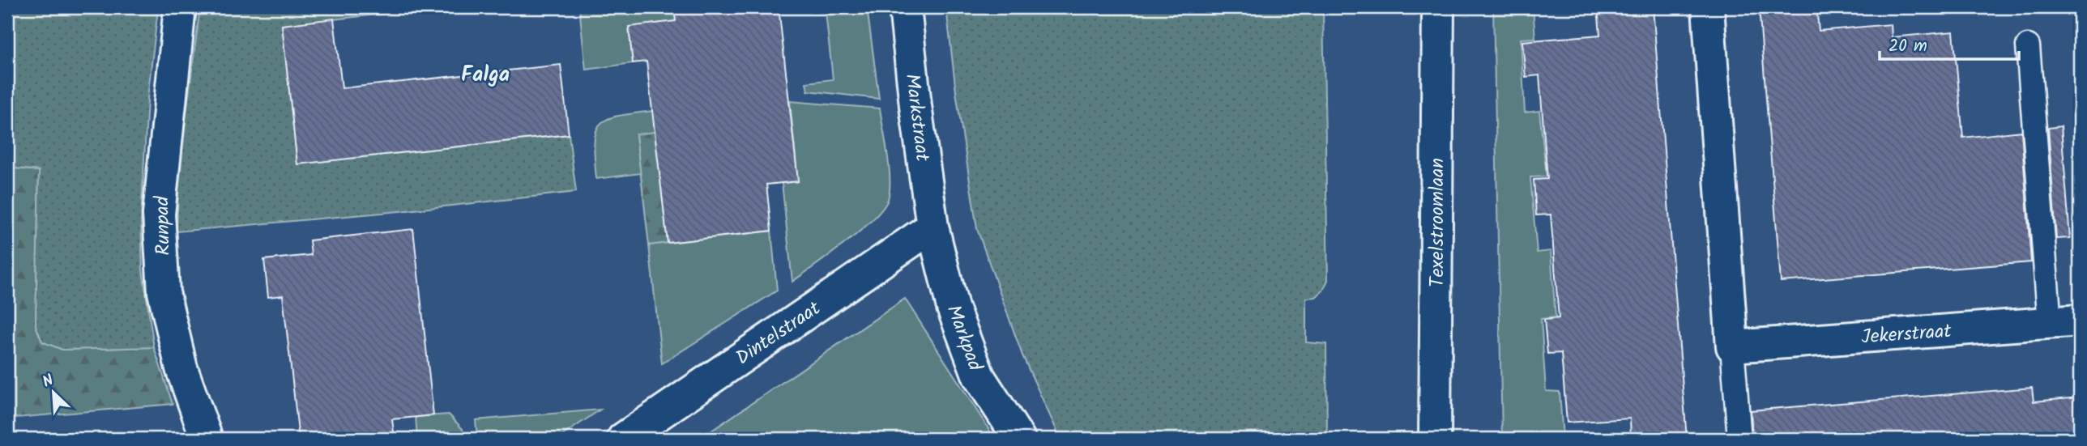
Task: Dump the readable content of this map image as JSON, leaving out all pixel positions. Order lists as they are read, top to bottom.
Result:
{
  "streets": {
    "street": [
      "Markstraat",
      "Texelstroomlaan",
      "Runpad",
      "Dintelstraat",
      "Jekerstraat",
      "Markpad"
    ]
  },
  "crossings": [
    ["Markstraat", "Dintelstraat"],
    ["Markstraat", "Markpad"],
    ["Dintelstraat", "Markpad"]
  ],
  "districts": ["Falga"],
  "scale_bar": "20 m",
  "north": "top left"
}
